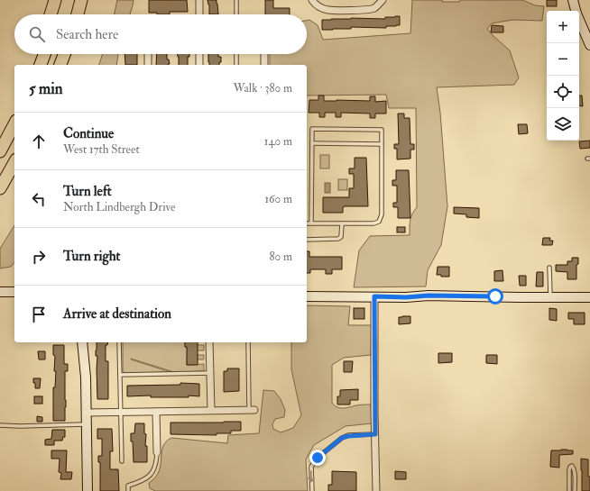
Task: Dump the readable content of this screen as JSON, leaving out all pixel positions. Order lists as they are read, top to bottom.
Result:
{
  "page": {
    "map_buttons": ["+", "−"],
    "search": "Search here",
    "heading": ["5 min", "Walk · 380 m"],
    "list": [
      ["Continue", "West 17th Street", "140 m"],
      ["Turn left", "North Lindbergh Drive", "160 m"],
      ["Turn right", "80 m"],
      "Arrive at destination"
    ]
  }
}
